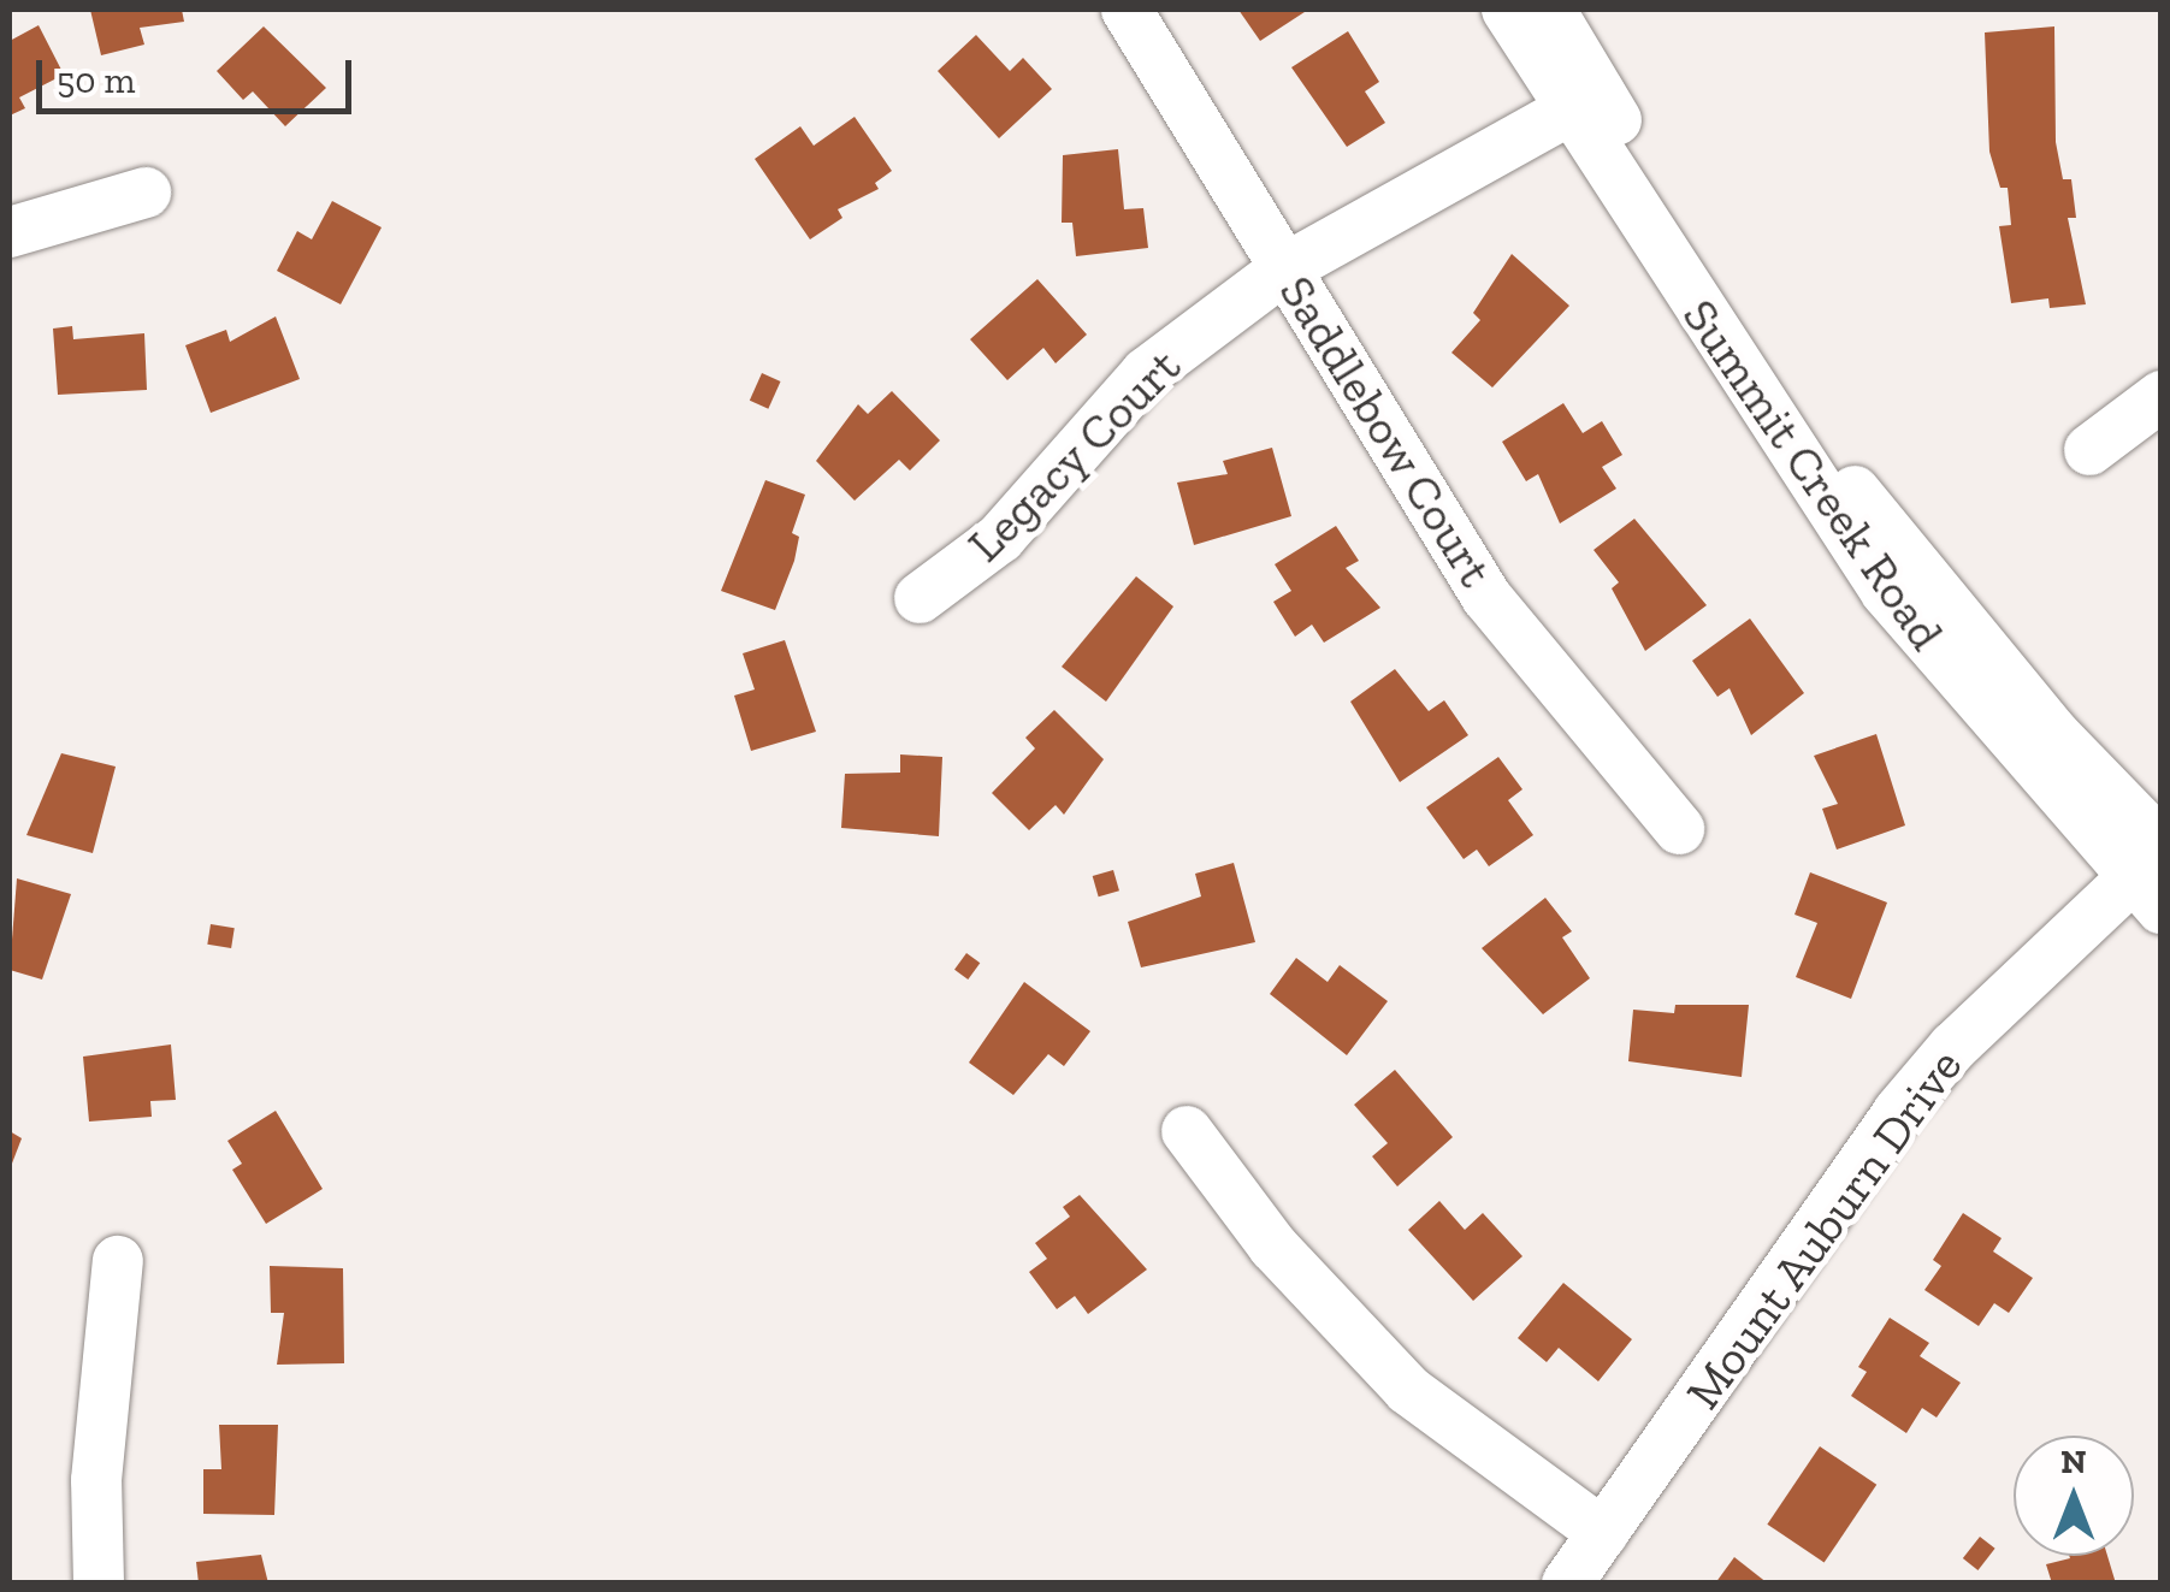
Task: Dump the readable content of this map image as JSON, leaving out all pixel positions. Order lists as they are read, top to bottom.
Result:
{
  "streets": {
    "street": [
      "Saddlebow Court",
      "Legacy Court",
      "Summit Creek Road",
      "Mount Auburn Drive"
    ]
  },
  "crossings": [
    ["Saddlebow Court", "Legacy Court"],
    ["Legacy Court", "Summit Creek Road"],
    ["Summit Creek Road", "Mount Auburn Drive"]
  ],
  "scale_bar": "50 m",
  "north": "top"
}
